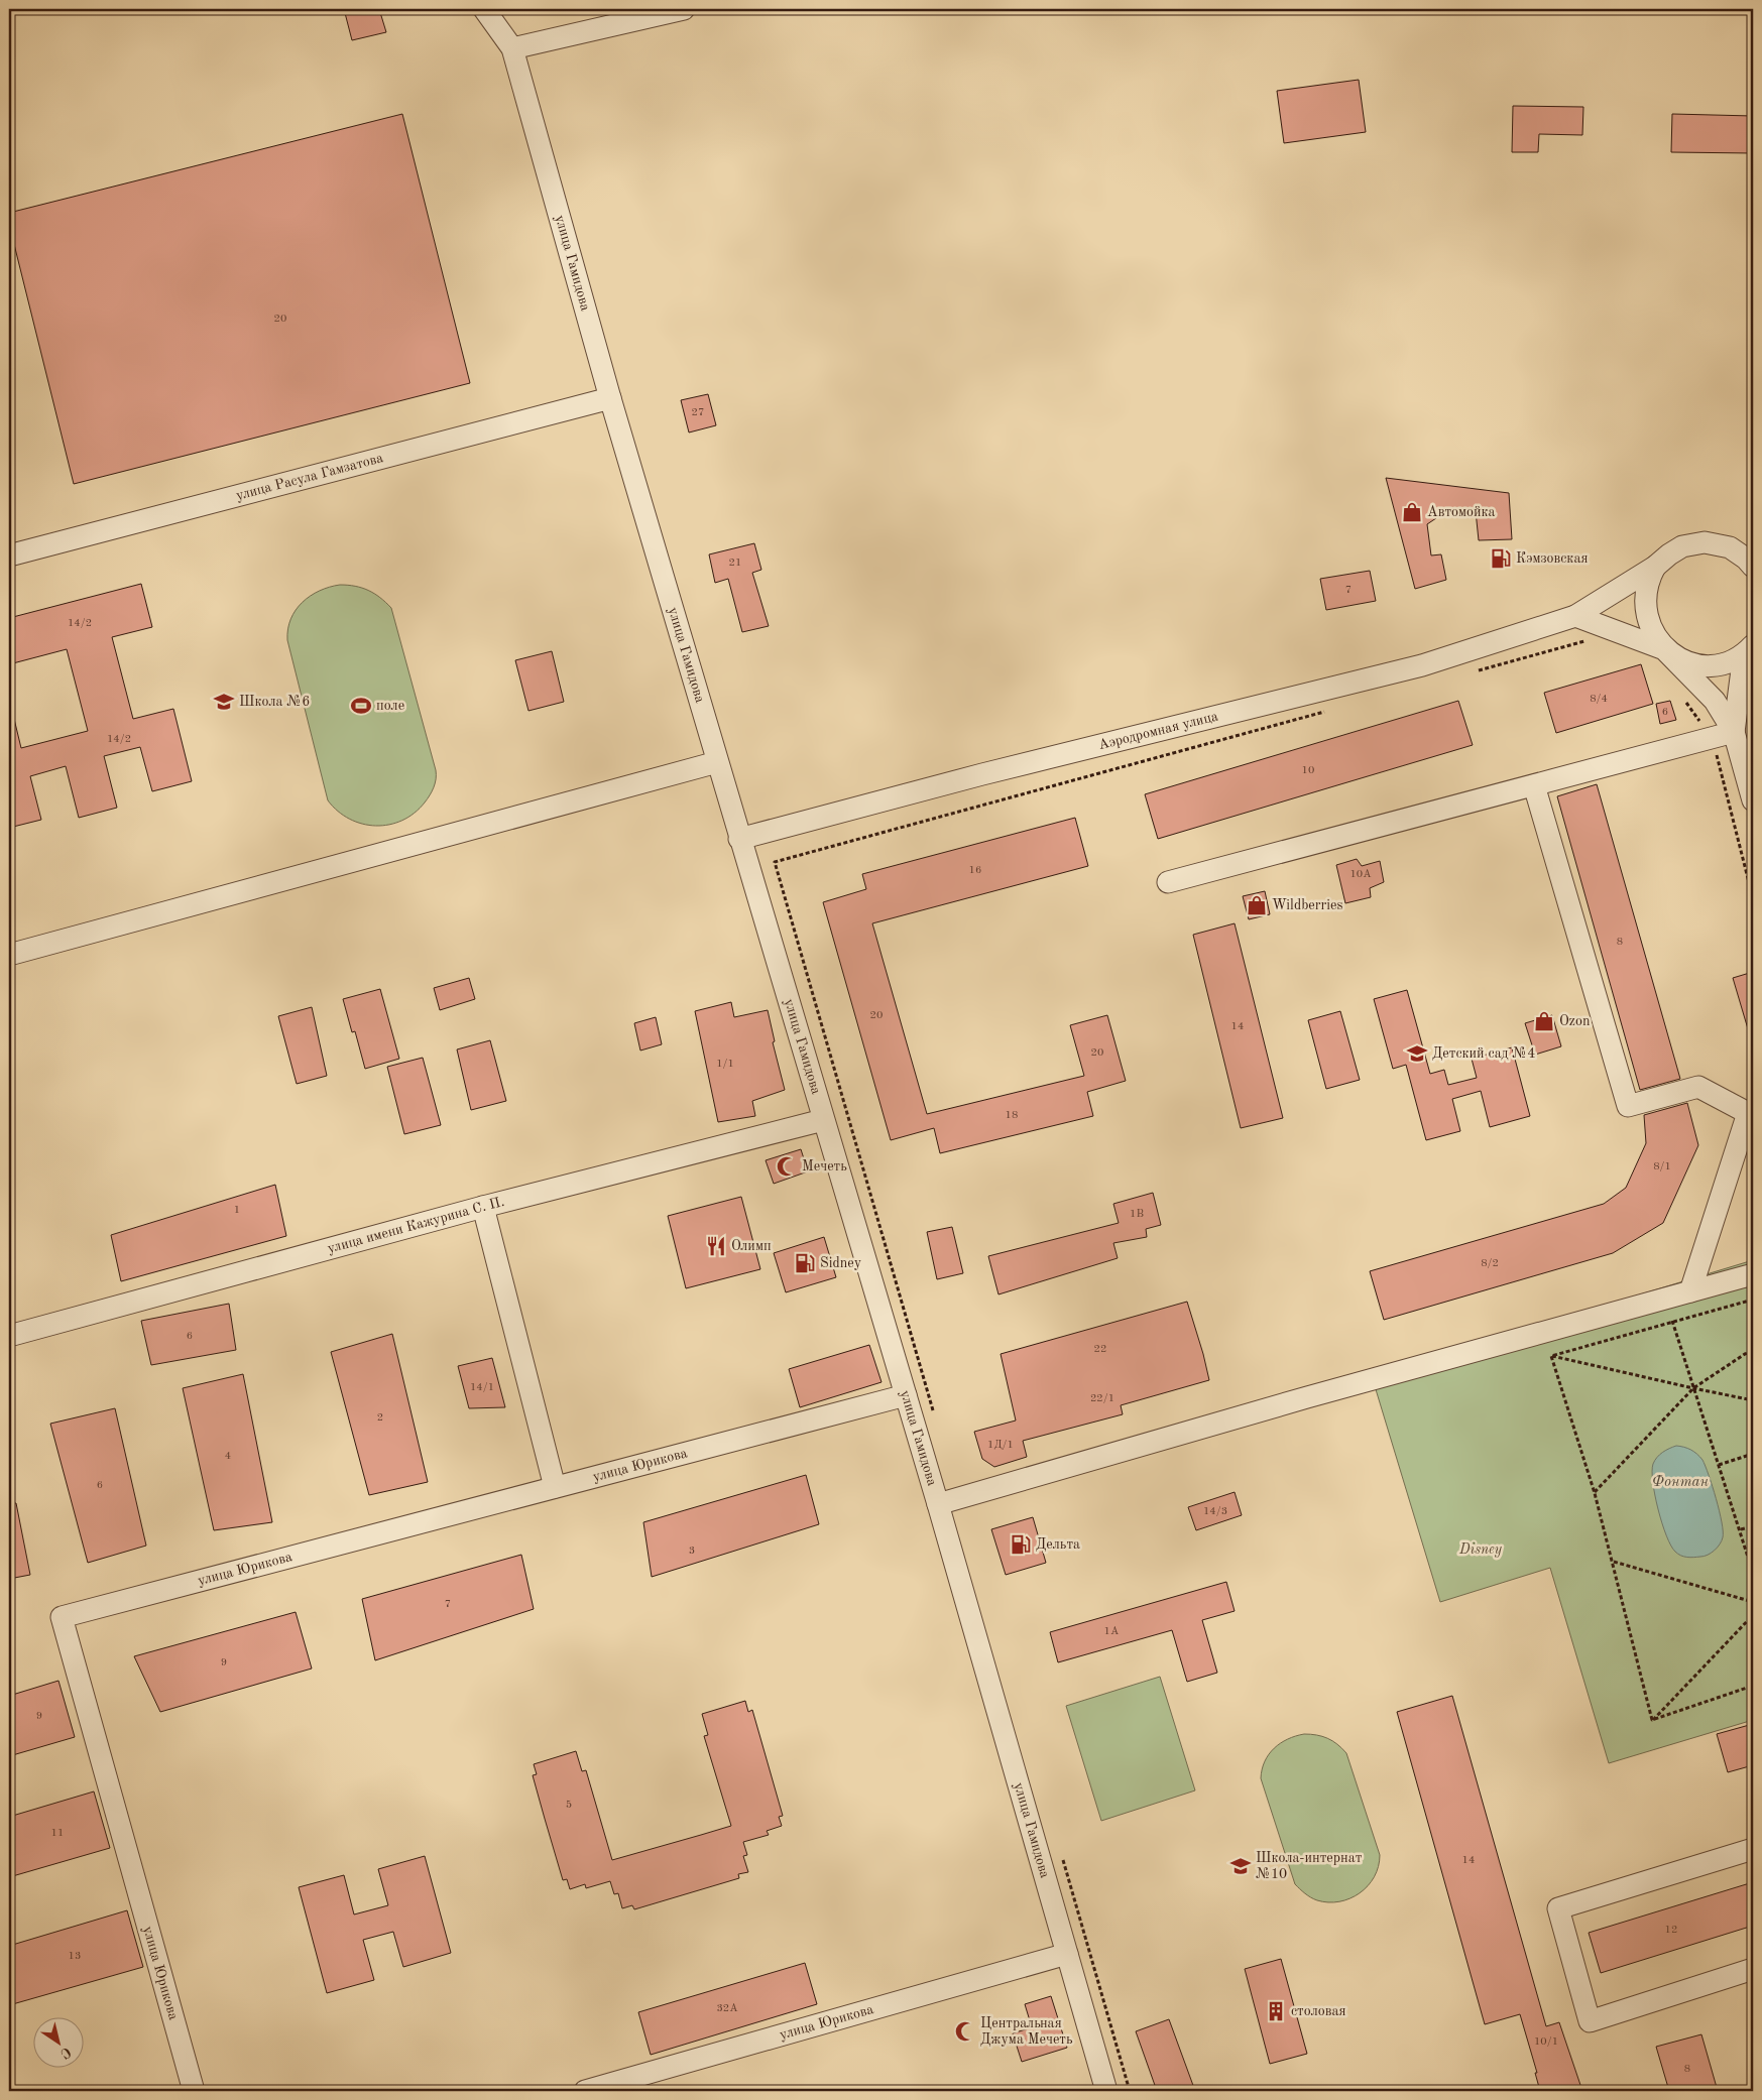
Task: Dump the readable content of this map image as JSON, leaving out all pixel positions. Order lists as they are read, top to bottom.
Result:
{
  "streets": {
    "street": [
      "улица Гамидова",
      "улица Расула Гамзатова",
      "Аэродромная улица",
      "улица имени Кажурина С. П.",
      "улица Юрикова"
    ]
  },
  "crossings": [
    ["улица Гамидова", "улица Расула Гамзатова"],
    ["улица Гамидова", "Аэродромная улица"],
    ["улица Гамидова", "улица имени Кажурина С. П."],
    ["улица Гамидова", "улица Юрикова"]
  ],
  "water": ["Фонтан"],
  "parks": ["Disney"],
  "places": {
    "shop": ["Автомойка", "Wildberries", "Ozon"],
    "fuel station": ["Кэмзовская", "Sidney", "Дельта"],
    "school or university": ["Школа №6", "Детский сад №4", "Школа-интернат №10"],
    "sports": ["поле"],
    "mosque": ["Мечеть", "Центральная Джума Мечеть"],
    "restaurant": ["Олимп"],
    "building": ["столовая"]
  },
  "house_numbers": [
    "20",
    "27",
    "21",
    "7",
    "14/2",
    "8/4",
    "6",
    "14/2",
    "10",
    "16",
    "10А",
    "8",
    "20",
    "14",
    "20",
    "1/1",
    "18",
    "8/1",
    "1",
    "1В",
    "8/2",
    "6",
    "22",
    "14/1",
    "22/1",
    "2",
    "1Д/1",
    "4",
    "6",
    "14/3",
    "3",
    "7",
    "1А",
    "9",
    "9",
    "5",
    "11",
    "14",
    "12",
    "13",
    "32А",
    "10/1",
    "8"
  ],
  "north": "bottom right"
}
